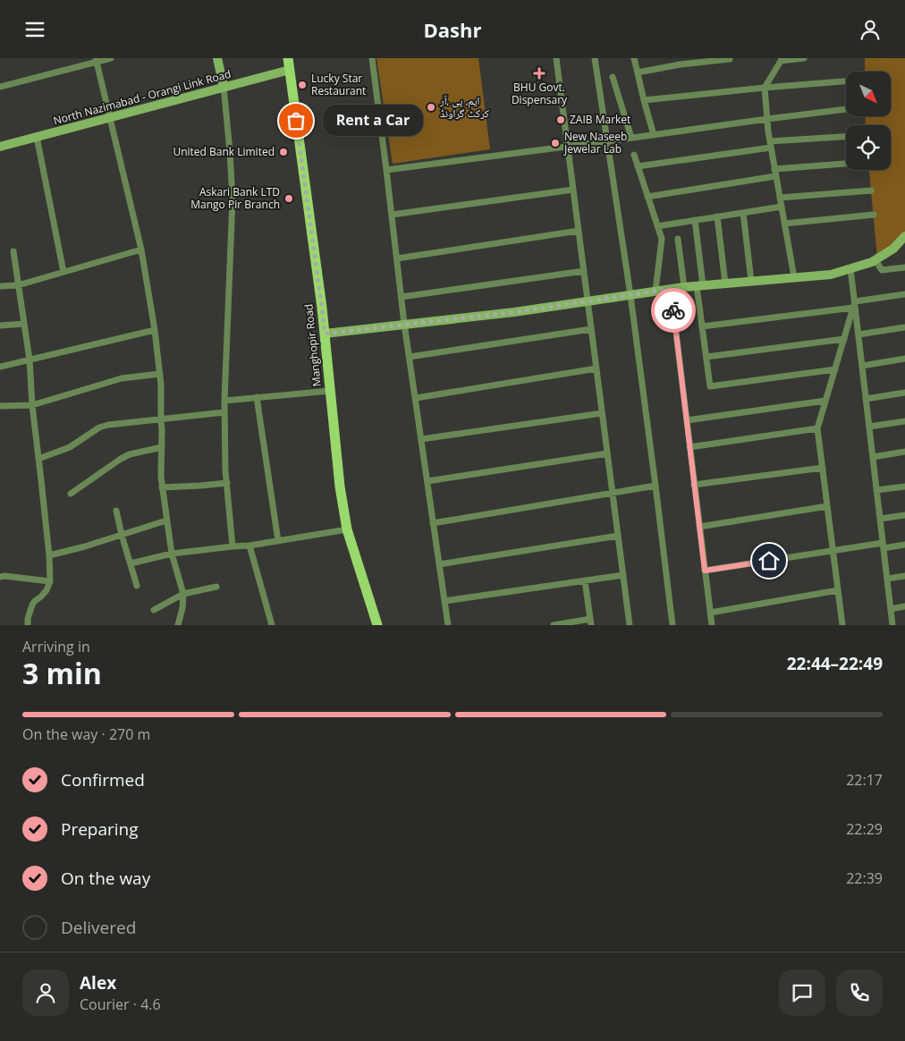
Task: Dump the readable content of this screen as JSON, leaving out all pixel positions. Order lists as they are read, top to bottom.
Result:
{
  "streets": {
    "main road": ["Manghopir Road"],
    "street": ["North Nazimabad - Orangi Link Road"]
  },
  "crossings": [
    ["North Nazimabad - Orangi Link Road", "Manghopir Road"]
  ],
  "places": {
    "health": ["BHU Govt. Dispensary"],
    "other": [
      "Lucky Star Restaurant",
      "ایم، پی ،آر کرکٹ گراونڈ",
      "ZAIB Market",
      "Rent a Car",
      "New Naseeb Jewelar Lab",
      "United Bank Limited",
      "Askari Bank LTD Mango Pir Branch"
    ]
  },
  "north": "bottom right",
  "page": {
    "header": "Dashr",
    "bubble": "Rent a Car",
    "heading": ["3 min", "Arriving in", "22:44–22:49"],
    "panel": ["Alex", "Courier · 4.6"],
    "bar": "On the way · 270 m",
    "list": [
      ["Confirmed", "22:17"],
      ["Preparing", "22:29"],
      ["On the way", "22:39"],
      "Delivered"
    ]
  }
}
